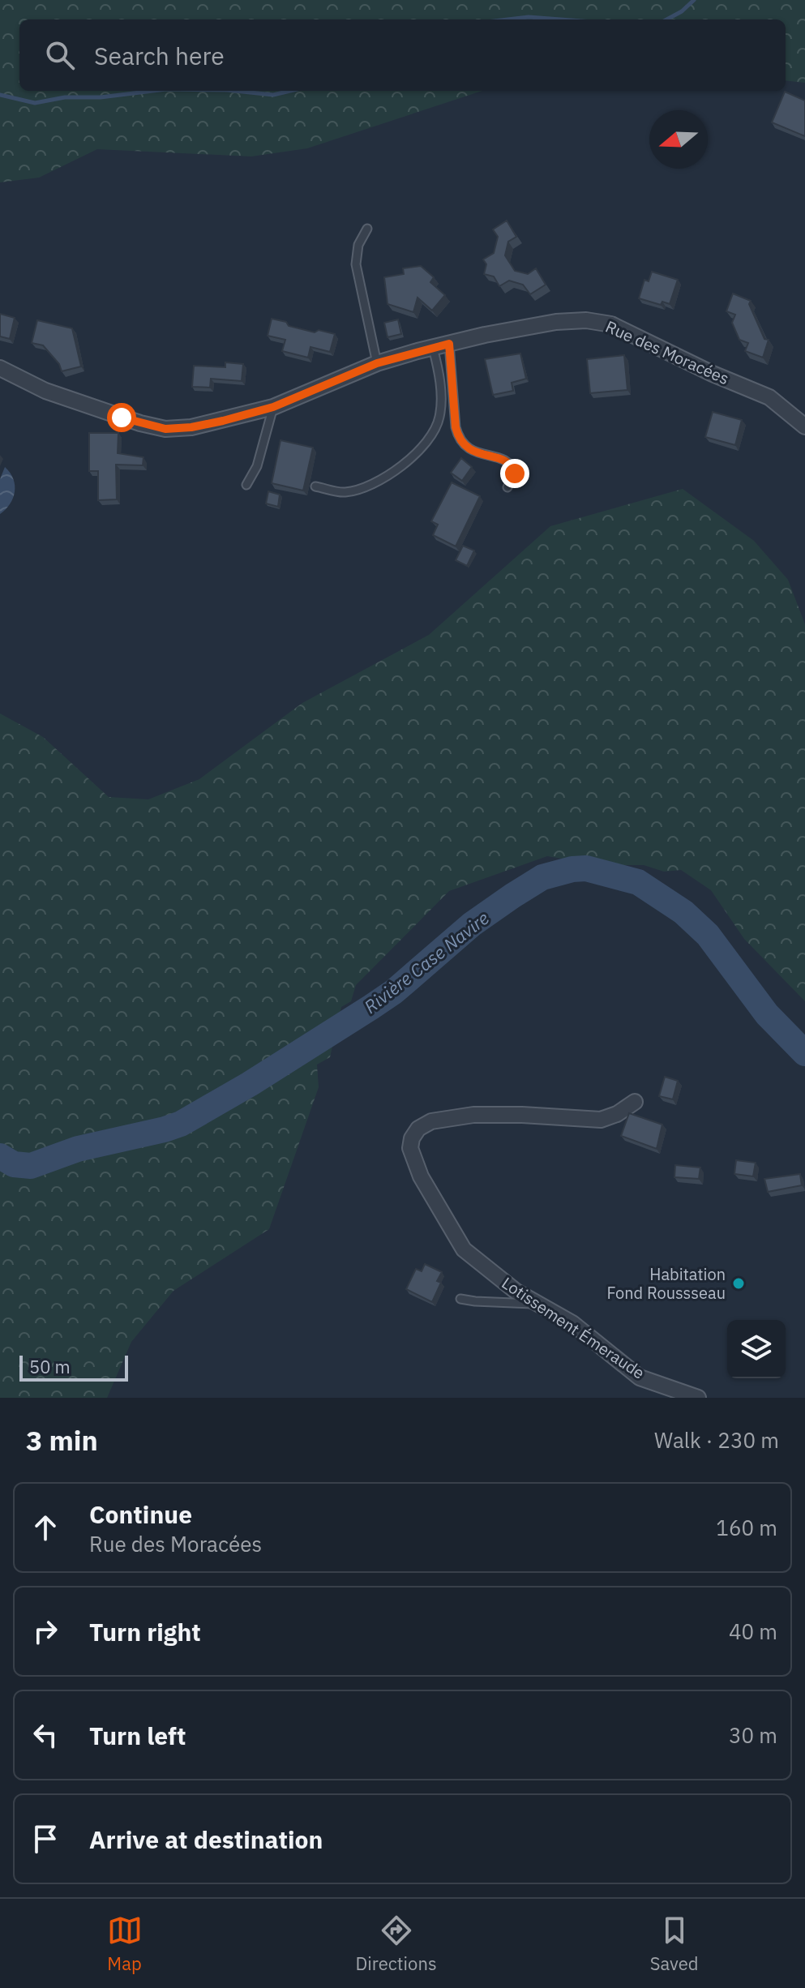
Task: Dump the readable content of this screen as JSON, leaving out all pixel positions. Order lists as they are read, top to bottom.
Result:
{
  "streets": {
    "street": ["Rue des Moracées", "Lotissement Émeraude"]
  },
  "water": ["Rivière Case Navire"],
  "places": ["Habitation Fond Roussseau"],
  "scale_bar": "50 m",
  "north": "left",
  "page": {
    "search": "Search here",
    "scale": "50 m",
    "heading": ["3 min", "Walk · 230 m"],
    "list": [
      ["Continue", "Rue des Moracées", "160 m"],
      ["Turn right", "40 m"],
      ["Turn left", "30 m"],
      "Arrive at destination"
    ],
    "nav": ["Map", "Directions", "Saved"]
  }
}
